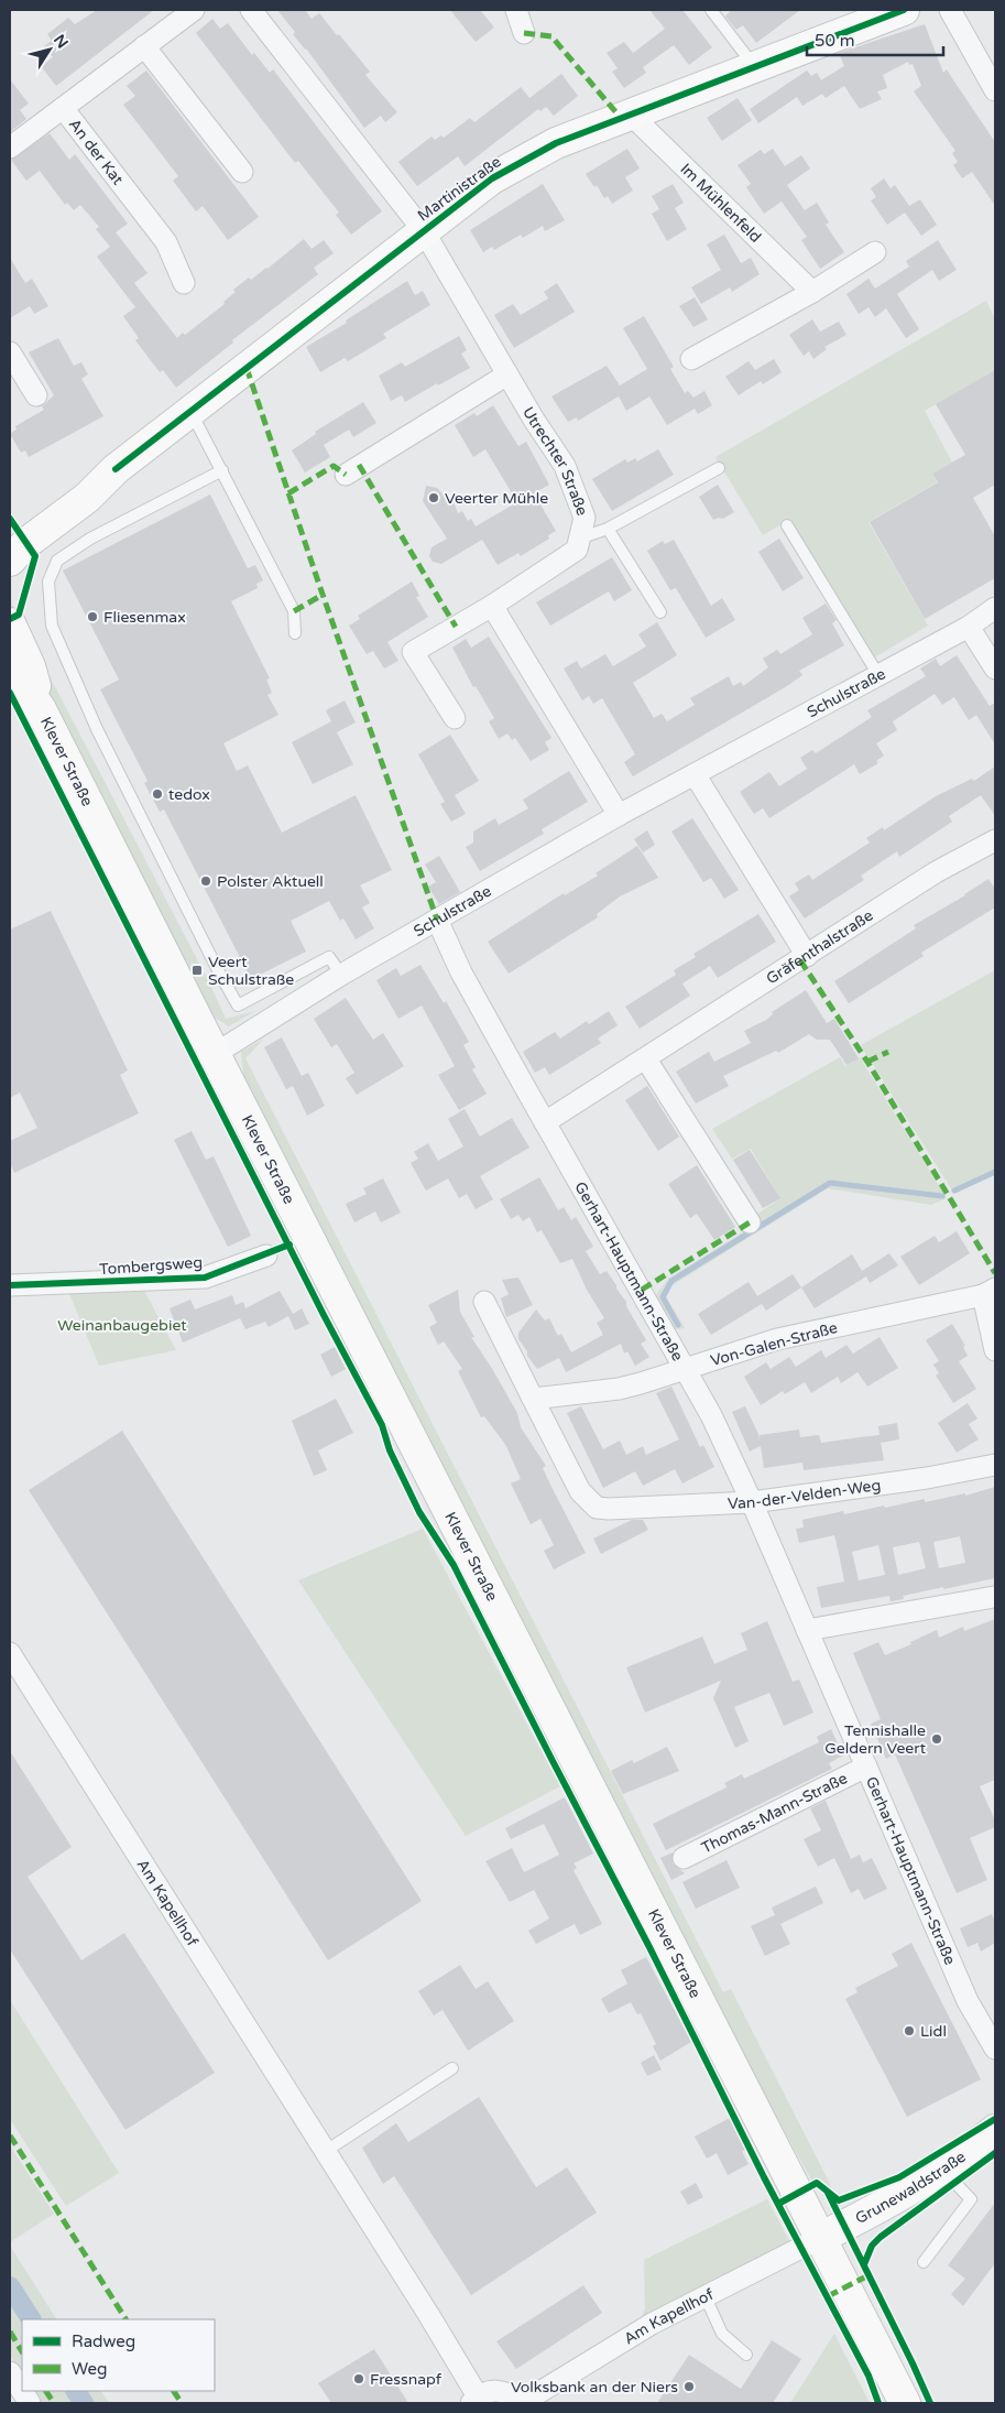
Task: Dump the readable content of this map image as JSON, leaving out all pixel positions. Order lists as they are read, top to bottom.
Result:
{
  "streets": {
    "main road": ["Martinistraße", "Klever Straße", "Grunewaldstraße"],
    "street": [
      "An der Kat",
      "Im Mühlenfeld",
      "Utrechter Straße",
      "Schulstraße",
      "Gräfenthalstraße",
      "Tombergsweg",
      "Gerhart-Hauptmann-Straße",
      "Von-Galen-Straße",
      "Van-der-Velden-Weg",
      "Thomas-Mann-Straße",
      "Am Kapellhof"
    ]
  },
  "crossings": [
    ["Martinistraße", "Im Mühlenfeld"],
    ["Martinistraße", "Utrechter Straße"],
    ["Schulstraße", "Klever Straße"],
    ["Schulstraße", "Gerhart-Hauptmann-Straße"],
    ["Klever Straße", "Am Kapellhof"],
    ["Klever Straße", "Grunewaldstraße"],
    ["Gräfenthalstraße", "Gerhart-Hauptmann-Straße"],
    ["Gerhart-Hauptmann-Straße", "Von-Galen-Straße"],
    ["Gerhart-Hauptmann-Straße", "Van-der-Velden-Weg"],
    ["Gerhart-Hauptmann-Straße", "Thomas-Mann-Straße"],
    ["Von-Galen-Straße", "Van-der-Velden-Weg"],
    ["Am Kapellhof", "Grunewaldstraße"]
  ],
  "parks": ["Weinanbaugebiet"],
  "places": {
    "other": [
      "Veerter Mühle",
      "Fliesenmax",
      "tedox",
      "Polster Aktuell",
      "Tennishalle Geldern Veert",
      "Lidl",
      "Fressnapf",
      "Volksbank an der Niers"
    ],
    "transit": ["Veert Schulstraße"]
  },
  "legend": ["Radweg", "Weg"],
  "scale_bar": "50 m",
  "north": "top right"
}
